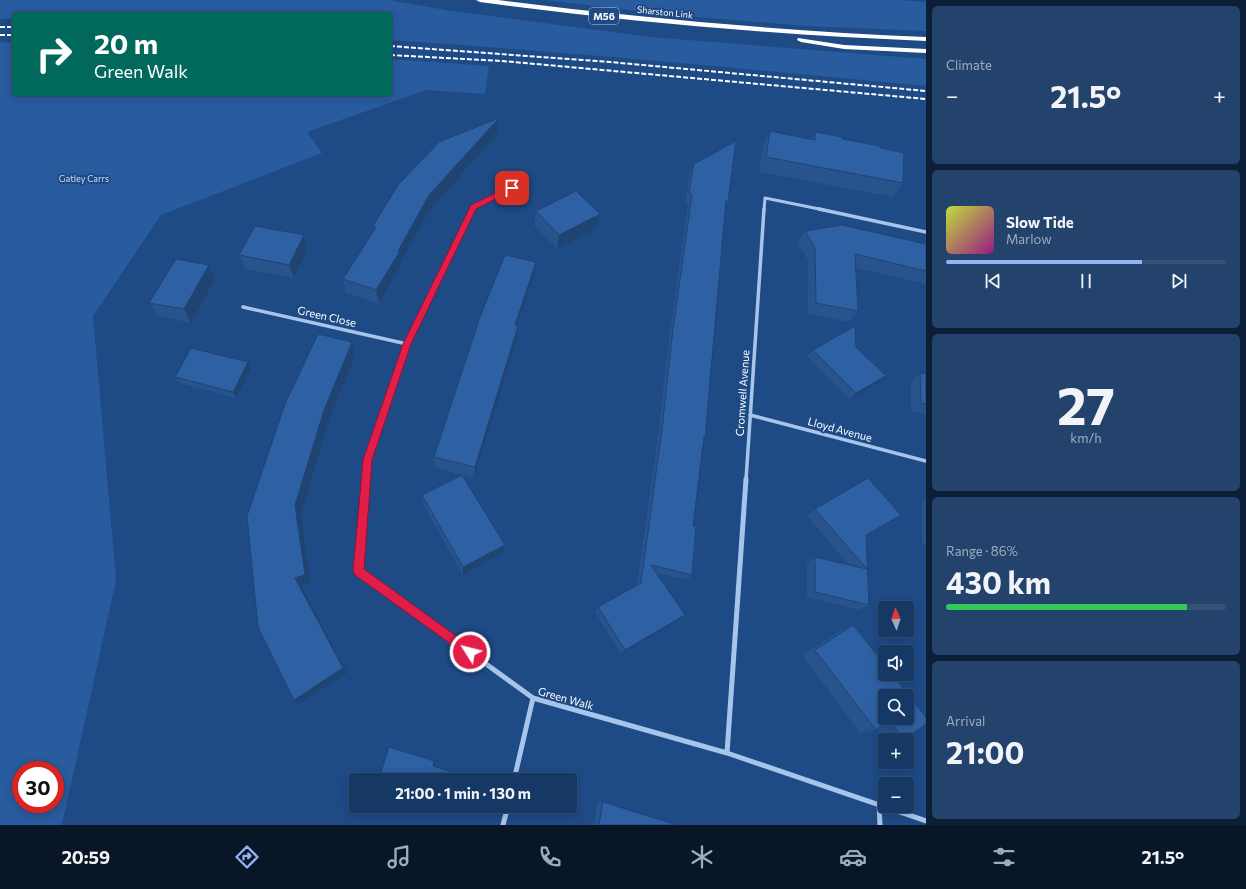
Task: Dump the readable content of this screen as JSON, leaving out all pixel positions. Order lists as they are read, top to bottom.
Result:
{
  "streets": {
    "highway": ["Sharston Link", "M56"],
    "street": [
      "Green Close",
      "Cromwell Avenue",
      "Lloyd Avenue",
      "Green Walk"
    ]
  },
  "crossings": [
    ["Sharston Link", "M56"],
    ["Green Close", "Green Walk"],
    ["Cromwell Avenue", "Lloyd Avenue"],
    ["Cromwell Avenue", "Green Walk"]
  ],
  "parks": ["Gatley Carrs"],
  "north": "top",
  "page": {
    "tile": [
      "Climate",
      ["27", "km/h"],
      ["Range · 86%", "430 km"],
      ["Arrival", "21:00"]
    ],
    "turn": ["20 m", "Green Walk"],
    "heat": ["−", "21.5°", "+"],
    "song": ["Slow Tide", "Marlow"],
    "map_buttons": ["+", "−"],
    "limit": "30",
    "trip": "21:00 · 1 min · 130 m",
    "tabs": ["20:59", "21.5°"]
  }
}
